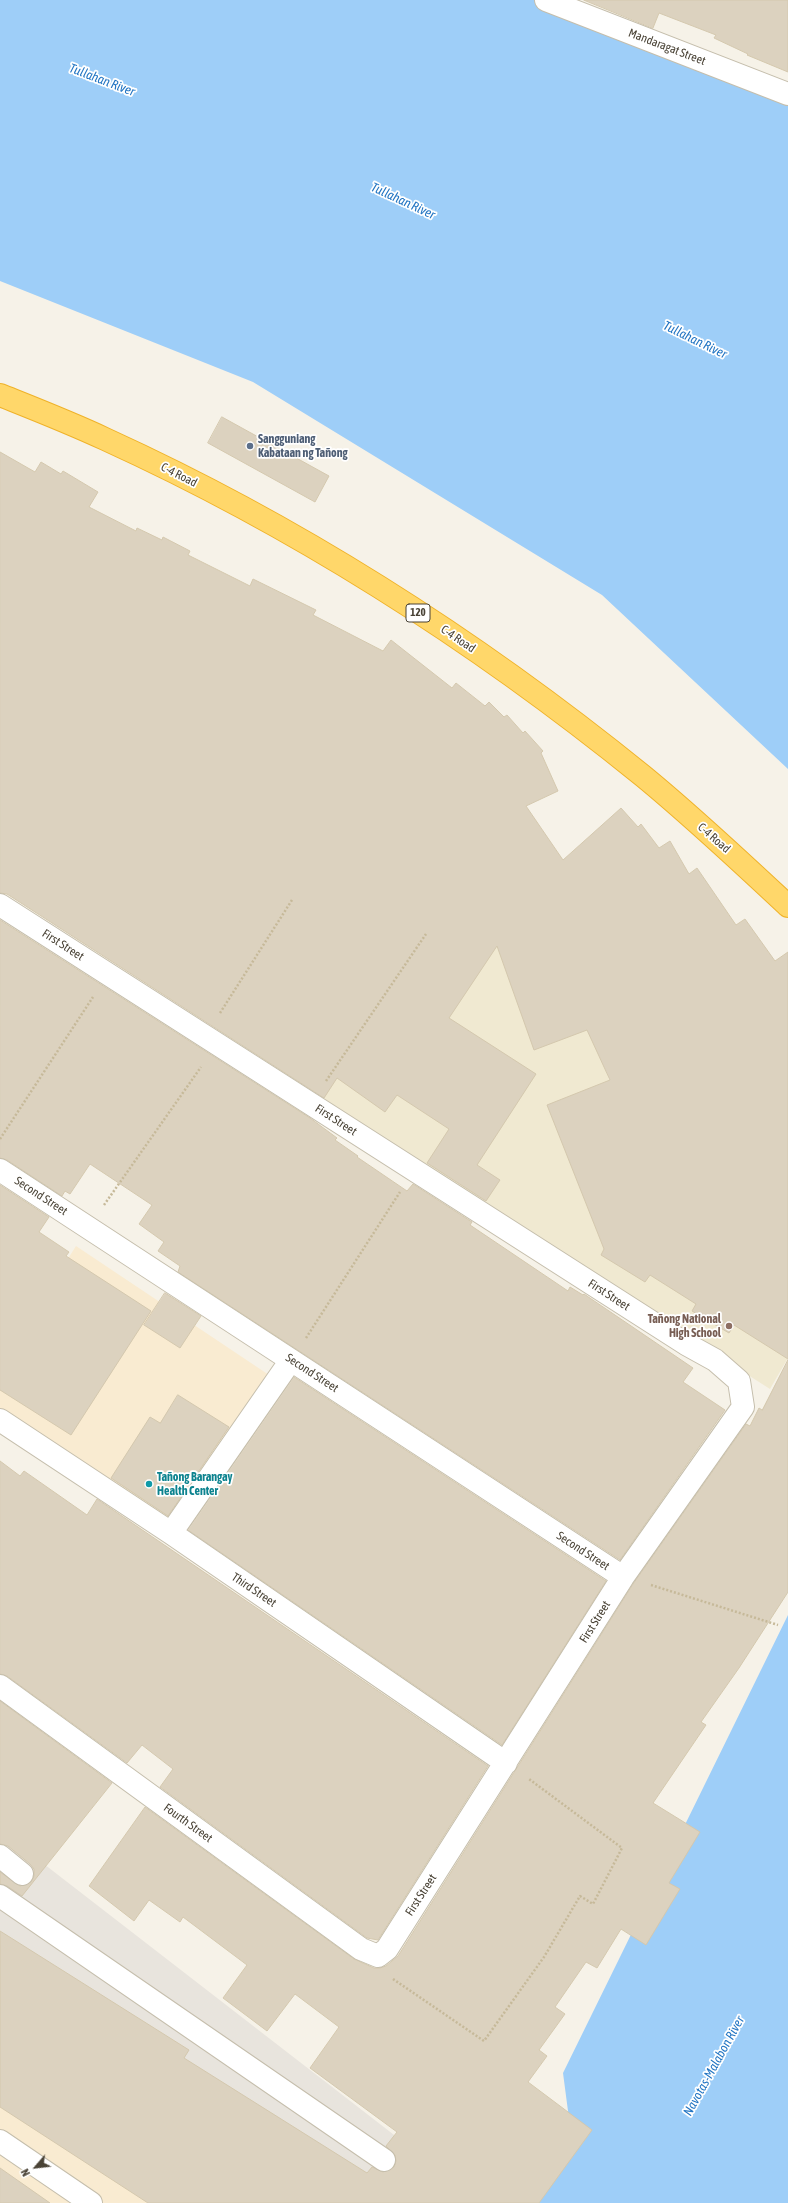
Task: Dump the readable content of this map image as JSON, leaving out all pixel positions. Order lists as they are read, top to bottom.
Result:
{
  "streets": {
    "highway": ["C-4 Road", "120"],
    "street": [
      "Mandaragat Street",
      "First Street",
      "Second Street",
      "Third Street",
      "Fourth Street"
    ]
  },
  "crossings": [
    ["First Street", "Second Street"],
    ["First Street", "Third Street"],
    ["First Street", "Fourth Street"]
  ],
  "water": ["Tullahan River", "Navotas-Malabon River"],
  "places": ["Sangguniang Kabataan ng Tañong", "Tañong National High School", "Tañong Barangay Health Center"],
  "north": "bottom left"
}
